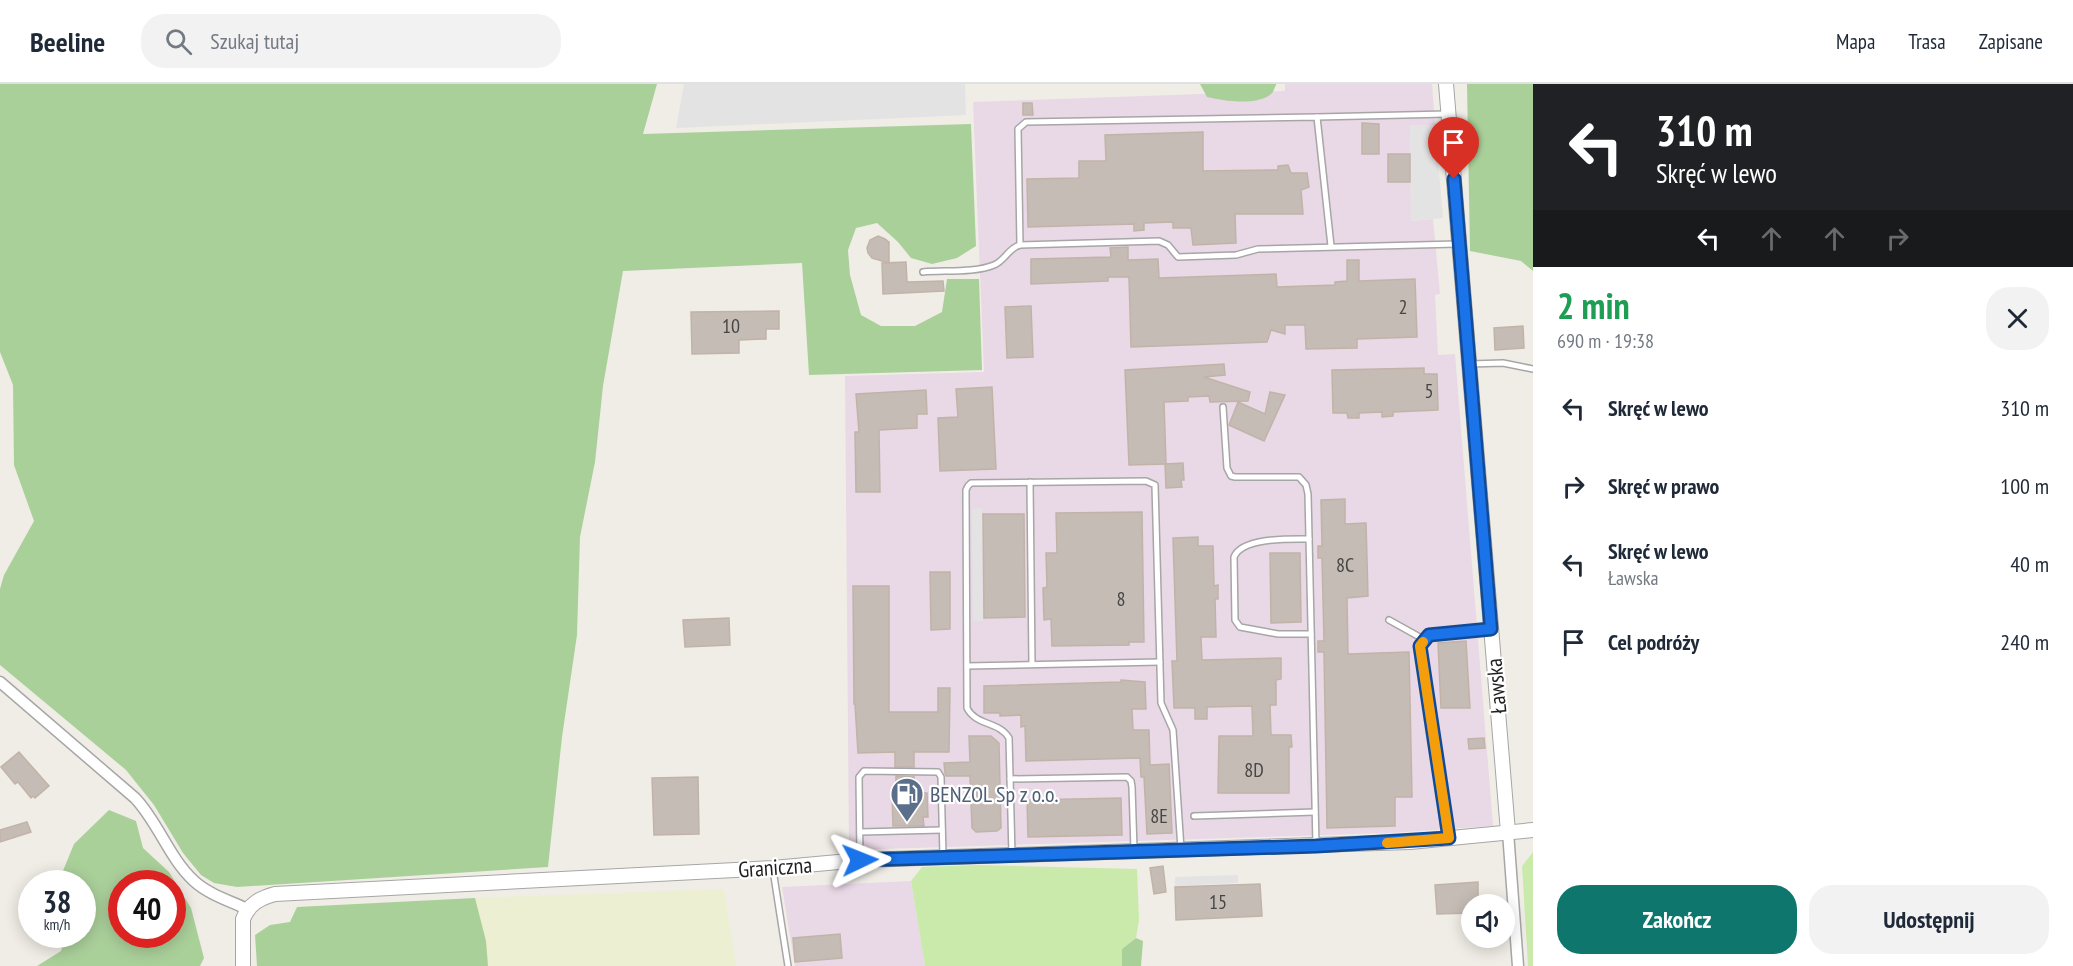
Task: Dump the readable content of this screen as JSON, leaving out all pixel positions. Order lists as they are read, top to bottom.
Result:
{
  "streets": {
    "street": ["Ławska", "Graniczna"]
  },
  "crossings": [
    ["Ławska", "Graniczna"]
  ],
  "places": {
    "fuel station": ["BENZOL Sp z o.o."]
  },
  "house_numbers": [
    "2",
    "10",
    "5",
    "8C",
    "8",
    "8D",
    "8E",
    "15"
  ],
  "page": {
    "header": "Beeline",
    "search": "Szukaj tutaj",
    "nav": ["Mapa", "Trasa", "Zapisane"],
    "turn": ["310 m", "Skręć w lewo"],
    "heading": ["2 min", "690 m · 19:38"],
    "list": [
      {
        "name": "Skręć w lewo",
        "value": "310 m"
      },
      {
        "name": "Skręć w prawo",
        "value": "100 m"
      },
      {
        "name": "Skręć w lewo",
        "note": "Ławska",
        "value": "40 m"
      },
      {
        "name": "Cel podróży",
        "value": "240 m"
      }
    ],
    "speed": "38 km/h",
    "limit": "40",
    "buttons": ["Zakończ", "Udostępnij"]
  }
}
